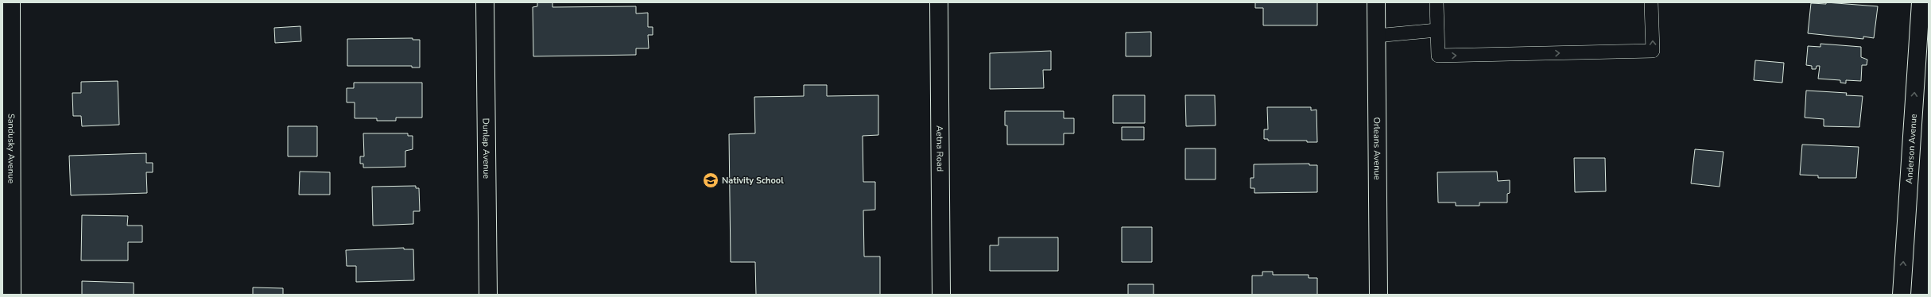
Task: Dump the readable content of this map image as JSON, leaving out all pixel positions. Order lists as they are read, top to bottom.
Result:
{
  "streets": {
    "street": [
      "Sandusky Avenue",
      "Dunlap Avenue",
      "Aetna Road",
      "Orleans Avenue",
      "Anderson Avenue"
    ]
  },
  "one_way": ["Anderson Avenue"],
  "places": {
    "school or university": ["Nativity School"]
  }
}
